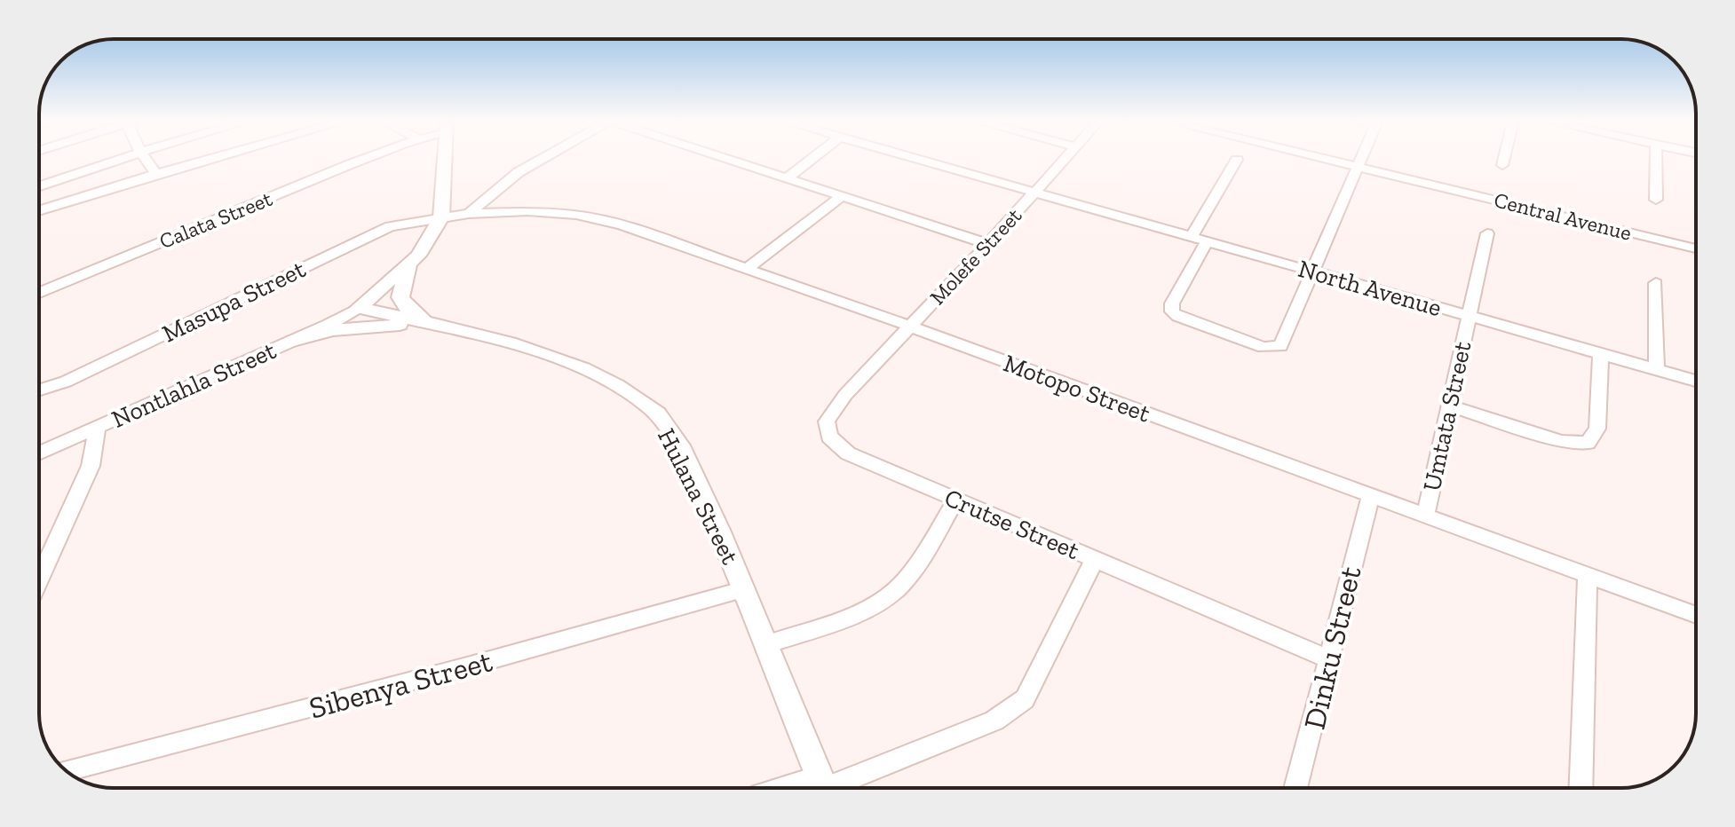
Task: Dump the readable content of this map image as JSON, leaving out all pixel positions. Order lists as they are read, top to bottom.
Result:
{
  "streets": {
    "street": [
      "Central Avenue",
      "Calata Street",
      "Molefe Street",
      "North Avenue",
      "Masupa Street",
      "Nontlahla Street",
      "Motopo Street",
      "Umtata Street",
      "Hulana Street",
      "Crutse Street",
      "Dinku Street",
      "Sibenya Street"
    ]
  },
  "crossings": [
    ["Molefe Street", "North Avenue"],
    ["Molefe Street", "Motopo Street"],
    ["Molefe Street", "Crutse Street"],
    ["North Avenue", "Umtata Street"],
    ["Masupa Street", "Motopo Street"],
    ["Nontlahla Street", "Hulana Street"],
    ["Motopo Street", "Umtata Street"],
    ["Motopo Street", "Crutse Street"],
    ["Motopo Street", "Dinku Street"],
    ["Hulana Street", "Sibenya Street"],
    ["Crutse Street", "Dinku Street"]
  ]
}
